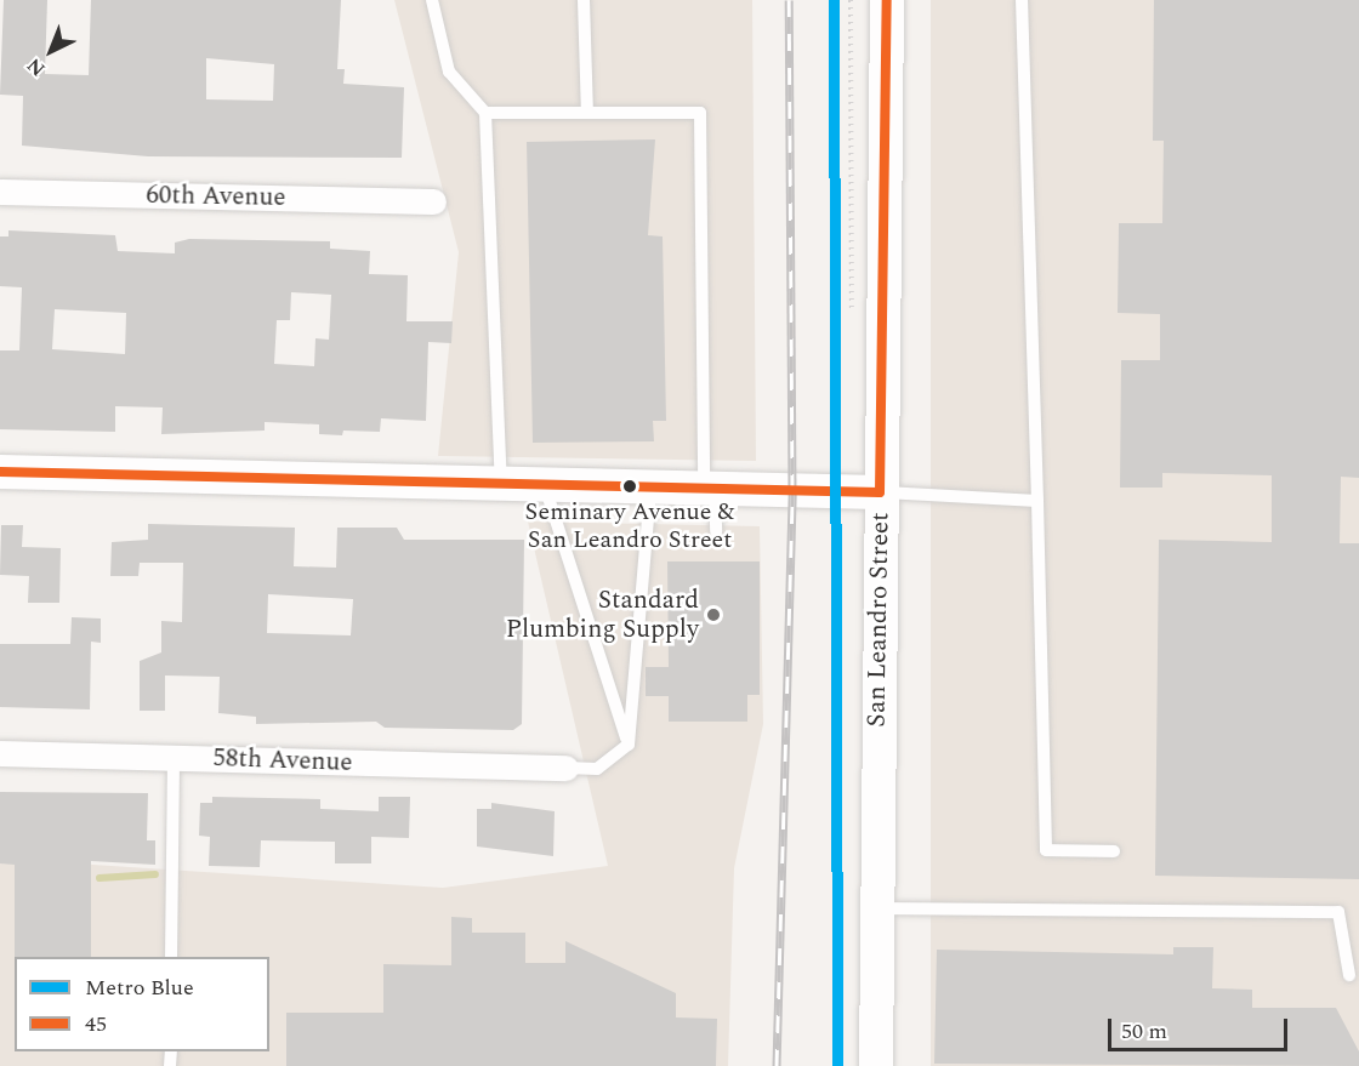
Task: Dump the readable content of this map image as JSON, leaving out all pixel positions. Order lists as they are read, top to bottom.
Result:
{
  "streets": {
    "main road": ["San Leandro Street"],
    "street": ["60th Avenue", "58th Avenue"]
  },
  "places": ["Seminary Avenue & San Leandro Street", "Standard Plumbing Supply"],
  "lines": ["metro line Blue", "transit line 45"],
  "legend": ["Metro Blue", "45"],
  "scale_bar": "50 m",
  "north": "bottom left"
}
